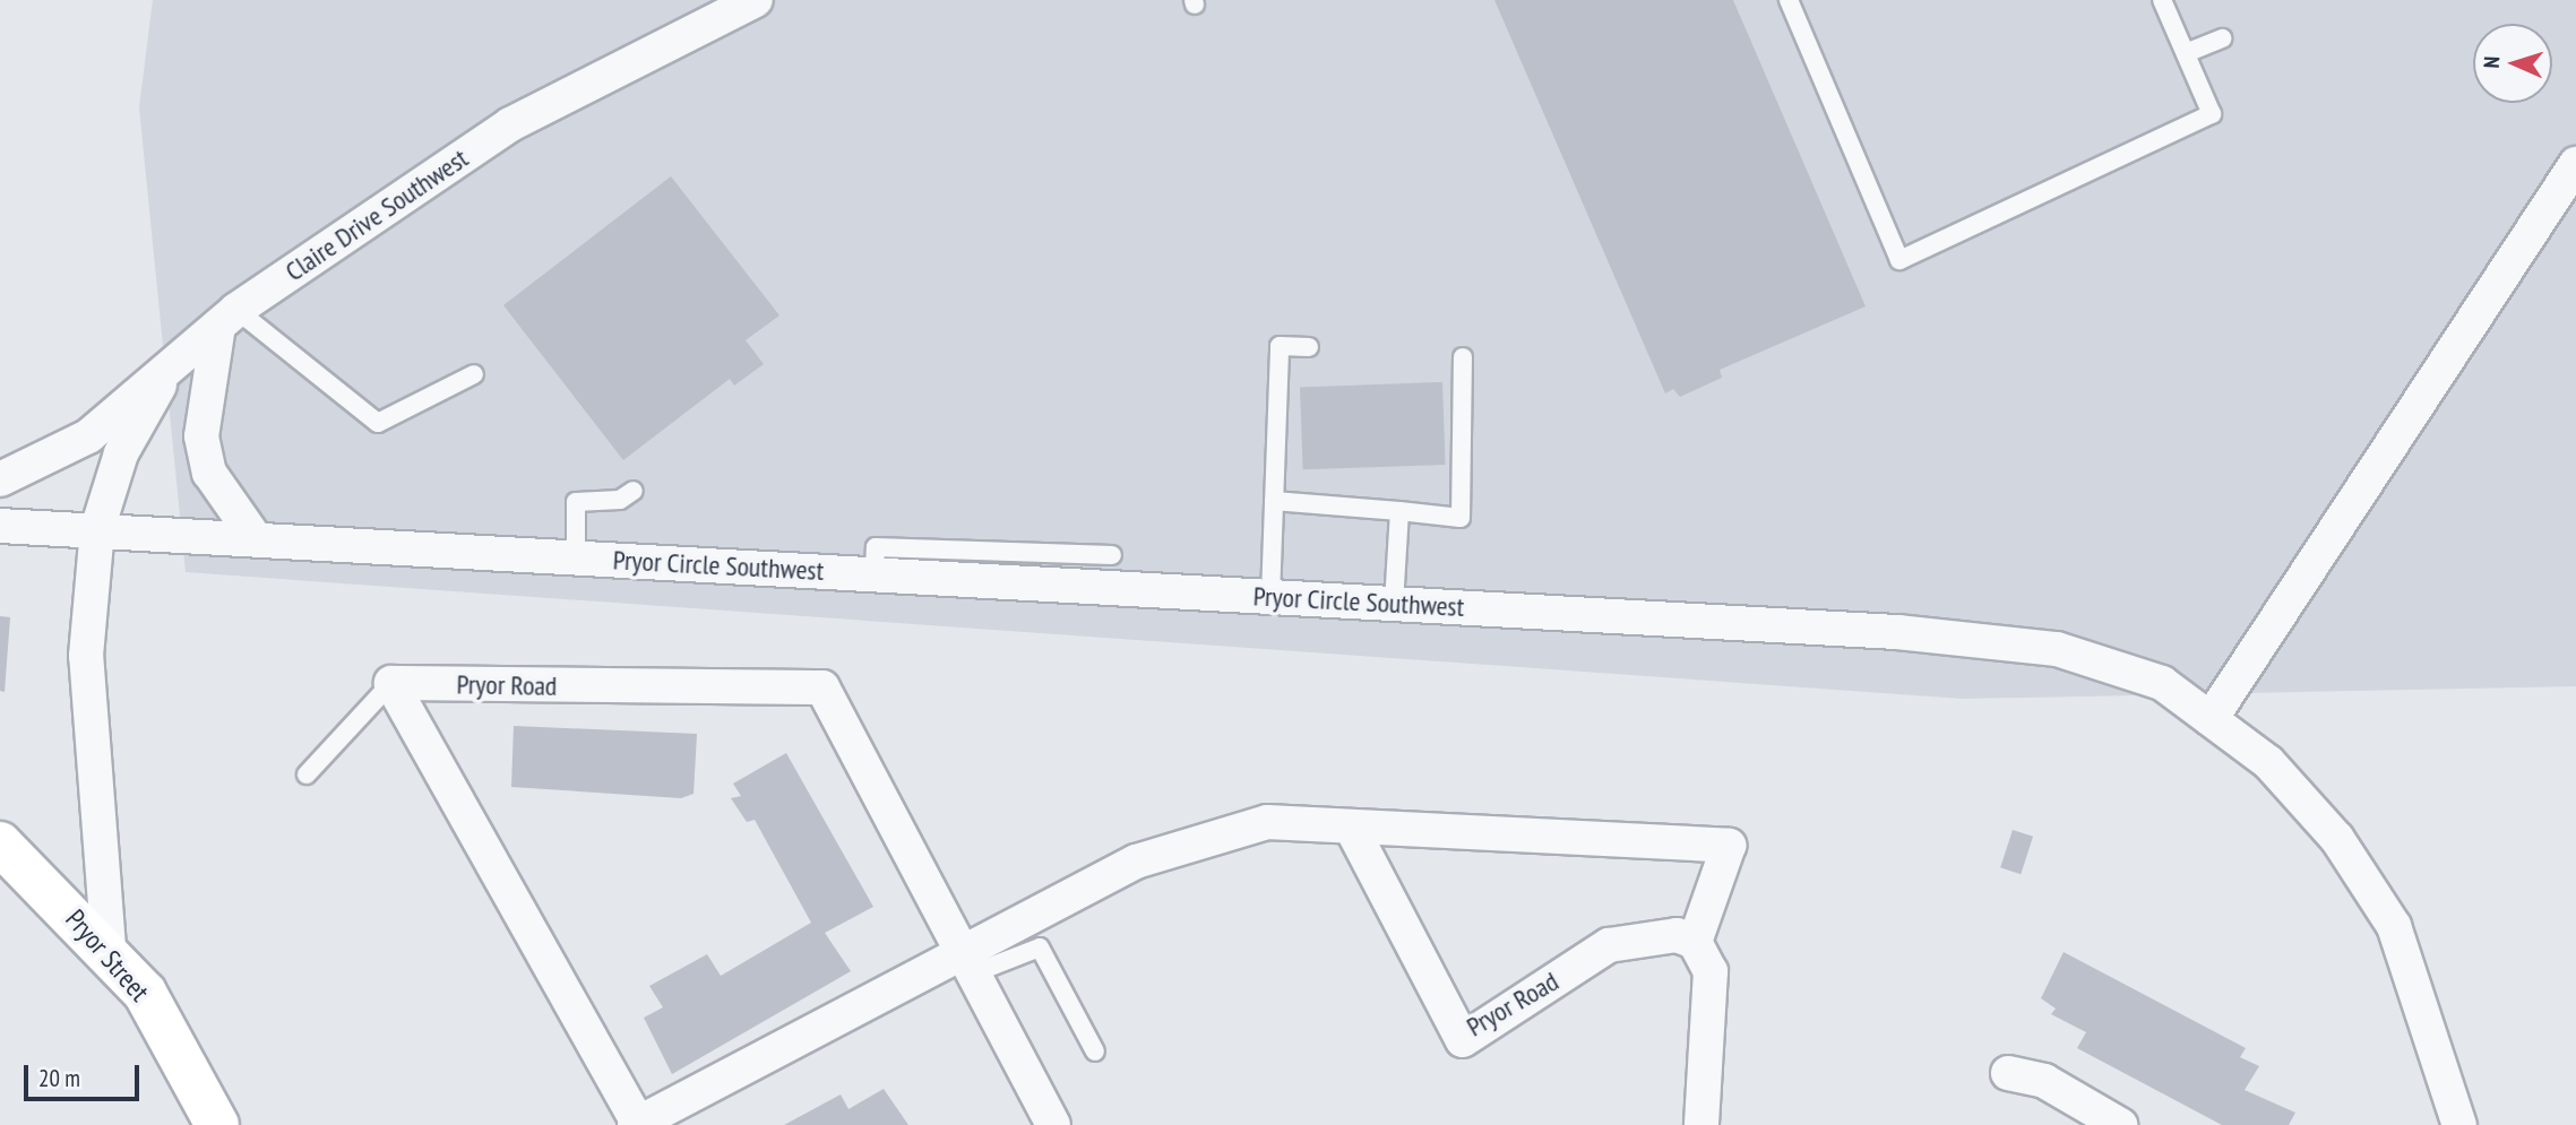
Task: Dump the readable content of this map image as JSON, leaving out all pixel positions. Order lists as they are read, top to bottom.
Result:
{
  "streets": {
    "main road": ["Pryor Street"],
    "street": ["Claire Drive Southwest", "Pryor Circle Southwest", "Pryor Road"]
  },
  "crossings": [
    ["Claire Drive Southwest", "Pryor Circle Southwest"],
    ["Claire Drive Southwest", "Pryor Street"]
  ],
  "scale_bar": "20 m",
  "north": "left"
}
